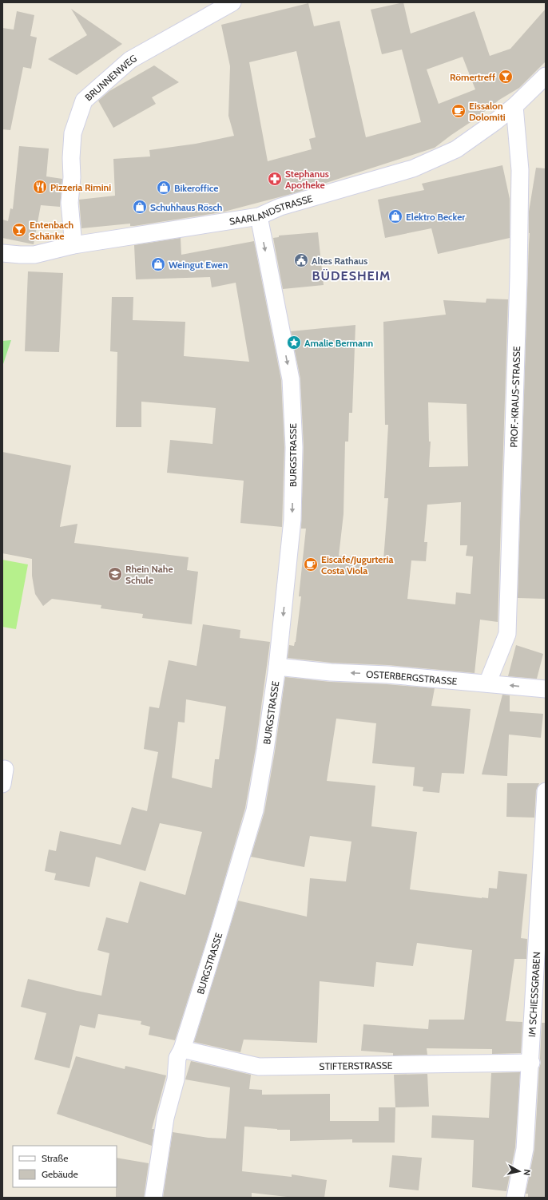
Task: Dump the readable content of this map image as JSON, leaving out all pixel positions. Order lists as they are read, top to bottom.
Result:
{
  "streets": {
    "street": [
      "BRUNNENWEG",
      "SAARLANDSTRASSE",
      "PROF.-KRAUS-STRASSE",
      "BURGSTRASSE",
      "OSTERBERGSTRASSE",
      "IM SCHIESSGRABEN",
      "STIFTERSTRASSE"
    ]
  },
  "crossings": [
    ["BRUNNENWEG", "SAARLANDSTRASSE"],
    ["SAARLANDSTRASSE", "PROF.-KRAUS-STRASSE"],
    ["SAARLANDSTRASSE", "BURGSTRASSE"],
    ["PROF.-KRAUS-STRASSE", "OSTERBERGSTRASSE"],
    ["BURGSTRASSE", "OSTERBERGSTRASSE"],
    ["BURGSTRASSE", "STIFTERSTRASSE"],
    ["IM SCHIESSGRABEN", "STIFTERSTRASSE"]
  ],
  "one_way": ["BURGSTRASSE", "OSTERBERGSTRASSE"],
  "districts": ["BÜDESHEIM"],
  "places": {
    "bar": ["Römertreff", "Entenbach Schänke"],
    "cafe": ["Eissalon Dolomiti", "Eiscafe/Jugurteria Costa Viola"],
    "pharmacy": ["Stephanus Apotheke"],
    "restaurant": ["Pizzeria Rimini"],
    "shop": [
      "Bikeroffice",
      "Schuhhaus Rösch",
      "Elektro Becker",
      "Weingut Ewen"
    ],
    "public building": ["Altes Rathaus"],
    "place": ["Amalie Bermann"],
    "school or university": ["Rhein Nahe Schule"]
  },
  "legend": ["Straße", "Gebäude"],
  "north": "right"
}
